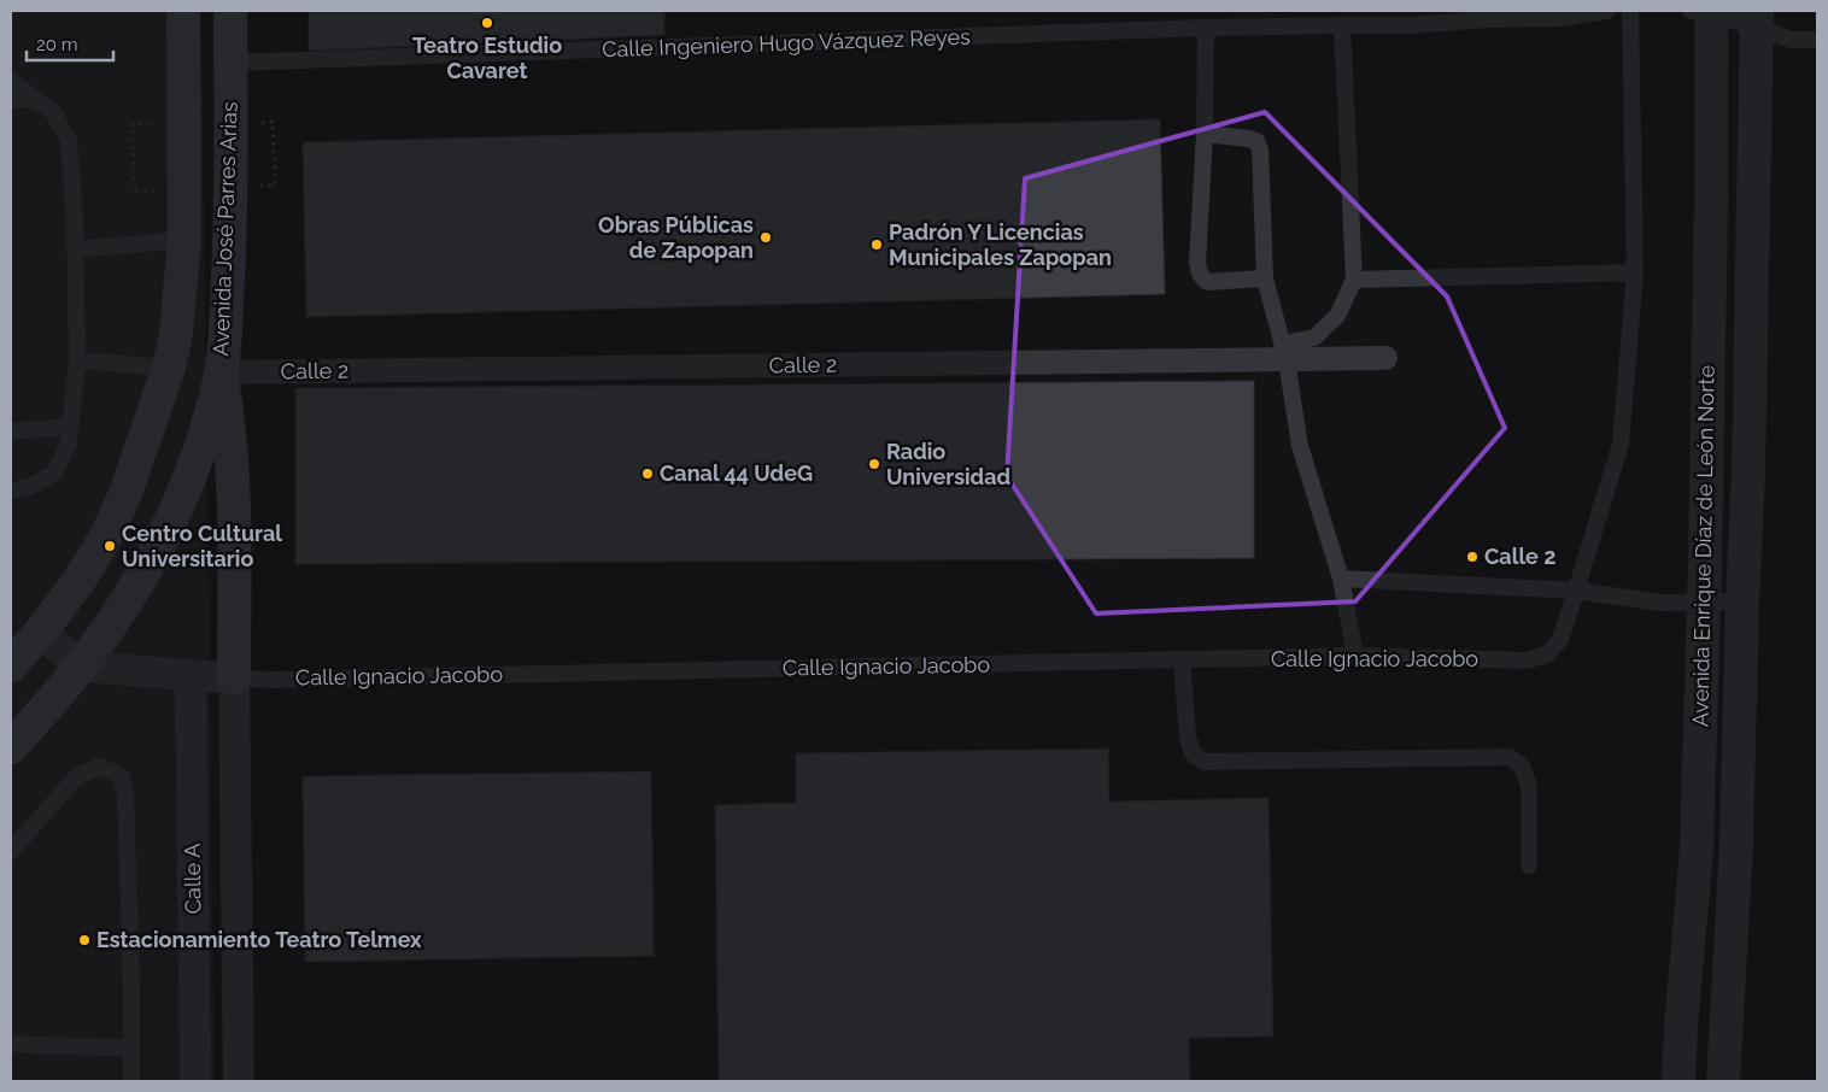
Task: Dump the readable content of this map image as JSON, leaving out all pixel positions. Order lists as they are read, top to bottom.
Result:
{
  "streets": {
    "main road": ["Avenida José Parres Arias"],
    "street": [
      "Calle 2",
      "Avenida Enrique Díaz de León Norte",
      "Calle Ignacio Jacobo",
      "Calle A"
    ],
    "lane": ["Calle Ingeniero Hugo Vázquez Reyes"]
  },
  "crossings": [
    ["Calle Ingeniero Hugo Vázquez Reyes", "Avenida José Parres Arias"],
    ["Avenida José Parres Arias", "Calle 2"],
    ["Avenida José Parres Arias", "Calle Ignacio Jacobo"],
    ["Calle Ignacio Jacobo", "Calle A"]
  ],
  "places": [
    "Teatro Estudio Cavaret",
    "Obras Públicas de Zapopan",
    "Padrón Y Licencias Municipales Zapopan",
    "Radio Universidad",
    "Canal 44 UdeG",
    "Centro Cultural Universitario",
    "Calle 2",
    "Estacionamiento Teatro Telmex"
  ],
  "scale_bar": "20 m"
}
